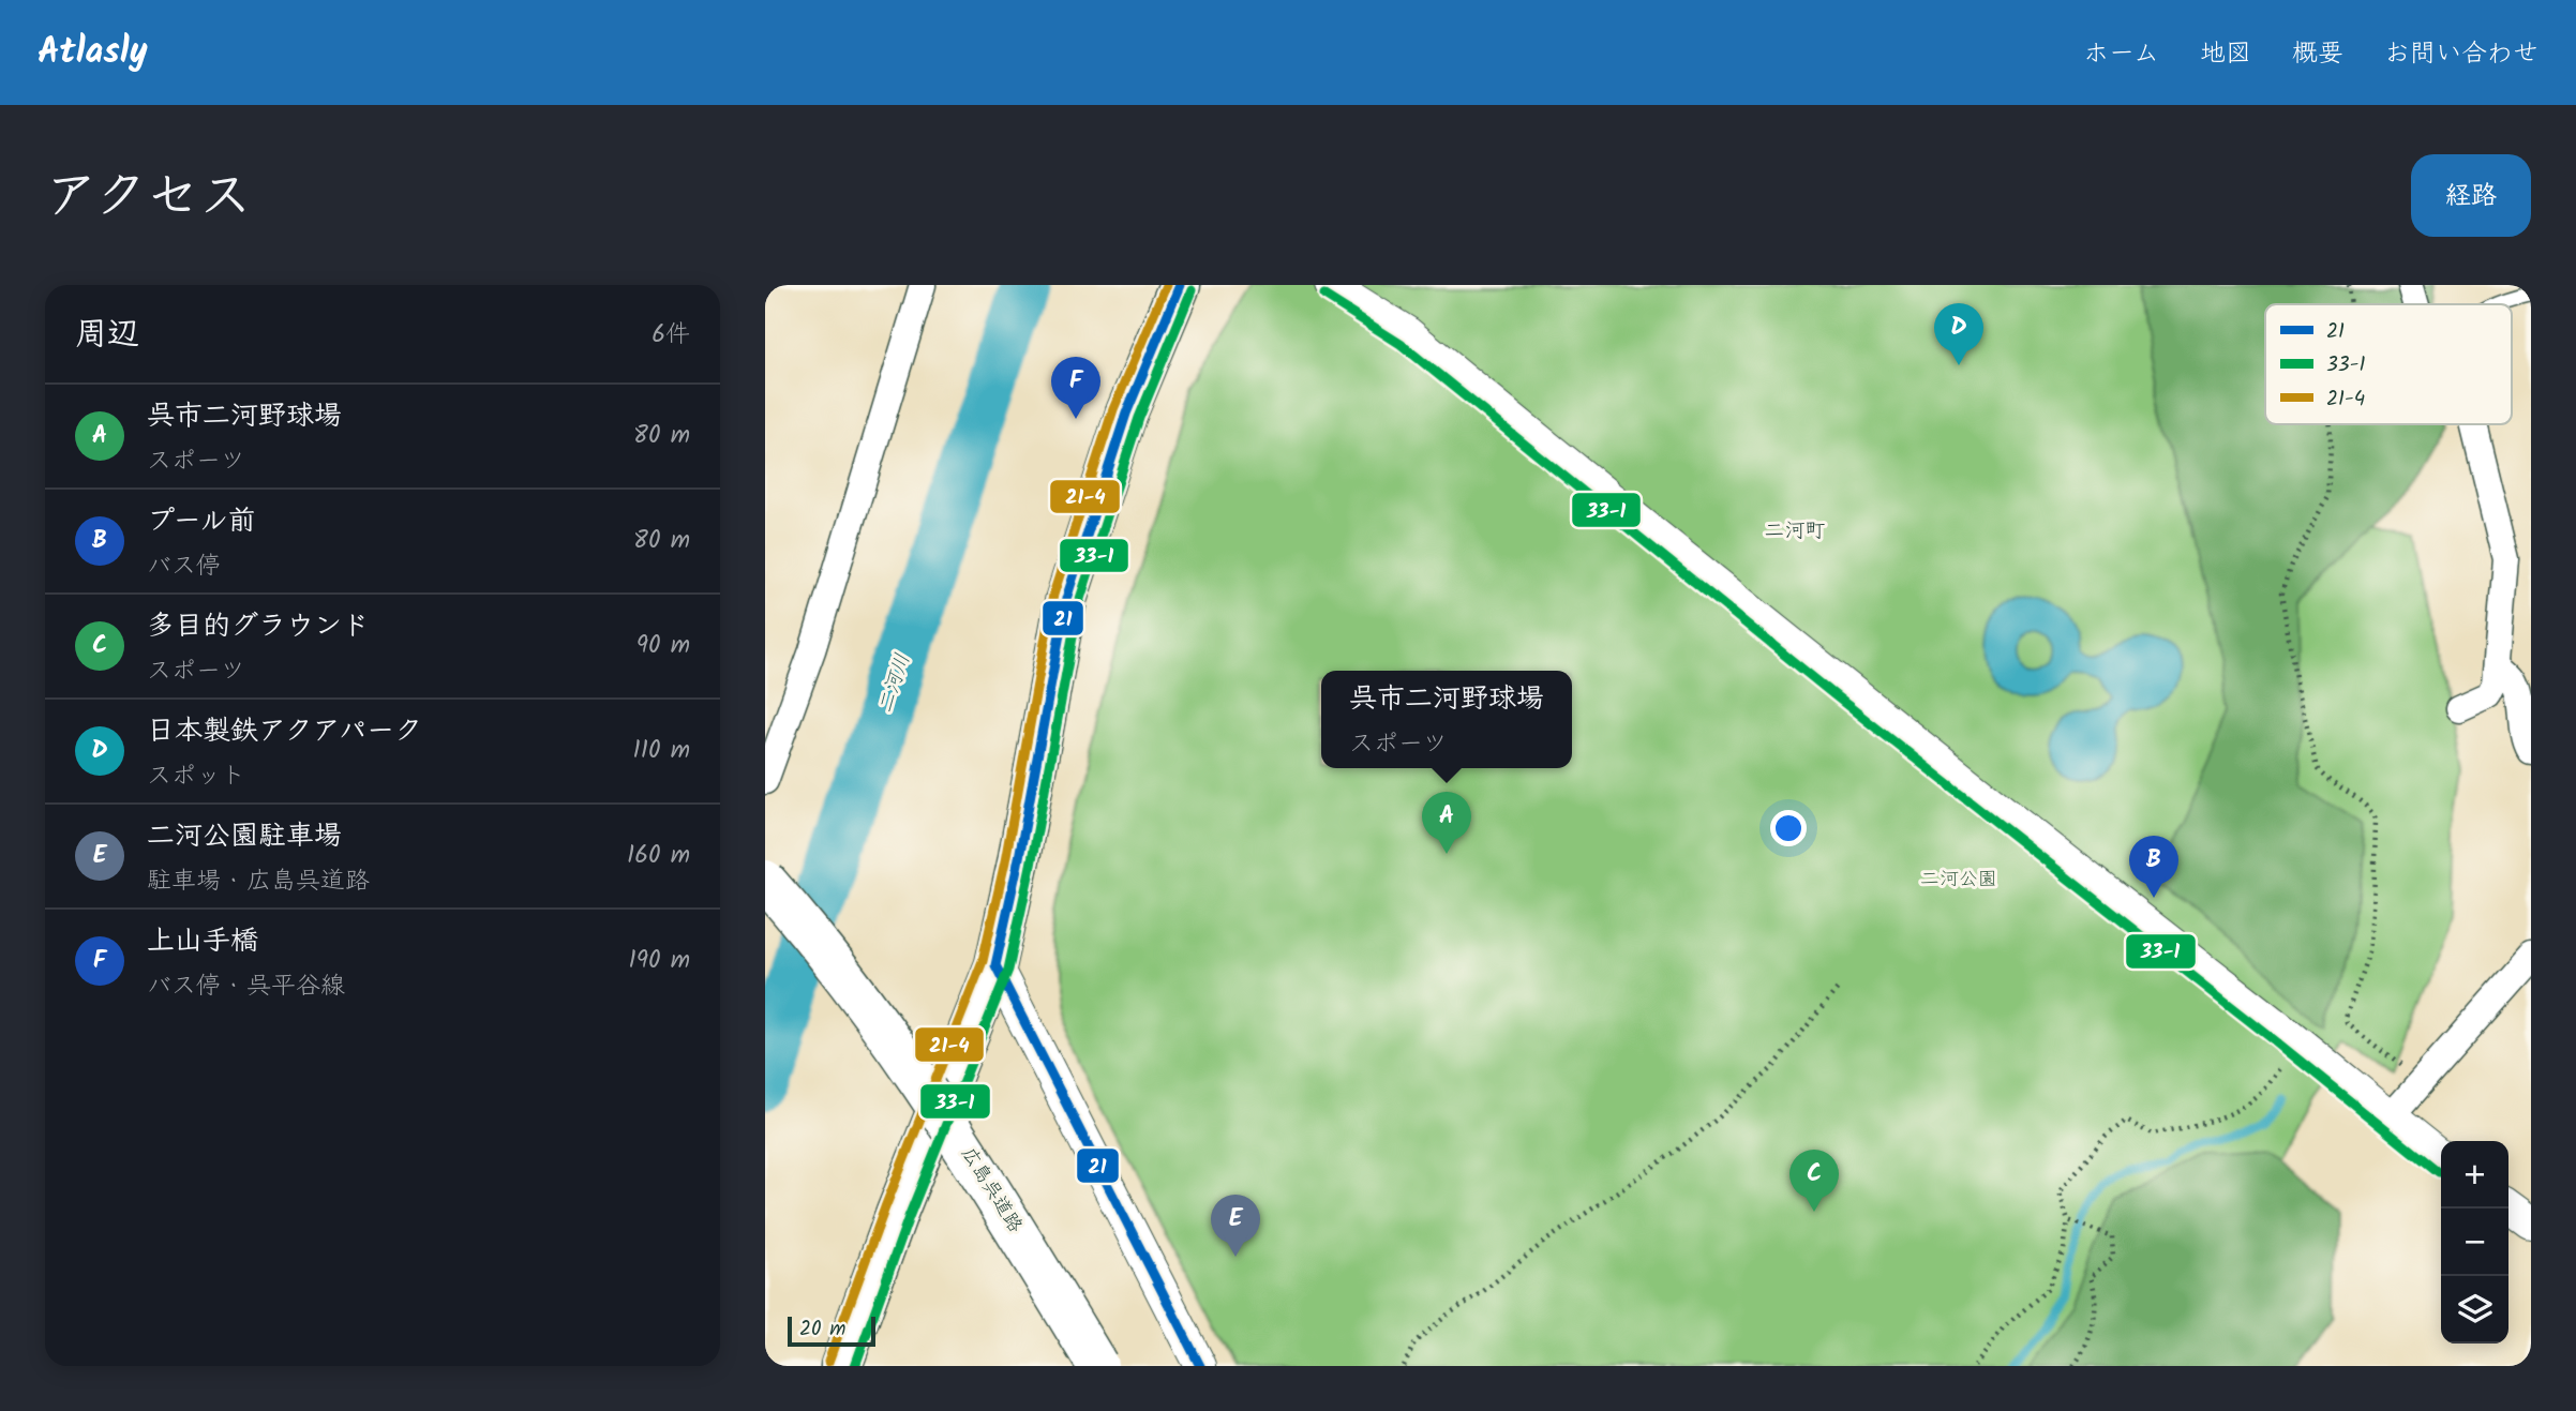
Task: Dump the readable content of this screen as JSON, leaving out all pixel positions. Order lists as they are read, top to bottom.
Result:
{
  "streets": {
    "main road": ["広島呉道路"]
  },
  "districts": ["二河町"],
  "water": ["二河川"],
  "parks": ["二河公園"],
  "lines": ["transit line 21", "transit line 21-4", "transit line 33-1"],
  "legend": ["21", "33-1", "21-4"],
  "scale_bar": "20 m",
  "page": {
    "header": "Atlasly",
    "nav": [
      "ホーム",
      "地図",
      "概要",
      "お問い合わせ"
    ],
    "title": "アクセス",
    "buttons": "経路",
    "heading": ["周辺", "6件"],
    "pins": [
      "D",
      "F",
      "A",
      "B",
      "C",
      "E"
    ],
    "list": [
      {
        "mark": "A",
        "name": "呉市二河野球場",
        "note": "スポーツ",
        "value": "80 m"
      },
      {
        "mark": "B",
        "name": "プール前",
        "note": "バス停",
        "value": "80 m"
      },
      {
        "mark": "C",
        "name": "多目的グラウンド",
        "note": "スポーツ",
        "value": "90 m"
      },
      {
        "mark": "D",
        "name": "日本製鉄アクアパーク",
        "note": "スポット",
        "value": "110 m"
      },
      {
        "mark": "E",
        "name": "二河公園駐車場",
        "note": "駐車場 · 広島呉道路",
        "value": "160 m"
      },
      {
        "mark": "F",
        "name": "上山手橋",
        "note": "バス停 · 呉平谷線",
        "value": "190 m"
      }
    ],
    "popup": ["呉市二河野球場", "スポーツ"],
    "map_buttons": ["+", "−"],
    "scale": "20 m"
  }
}
